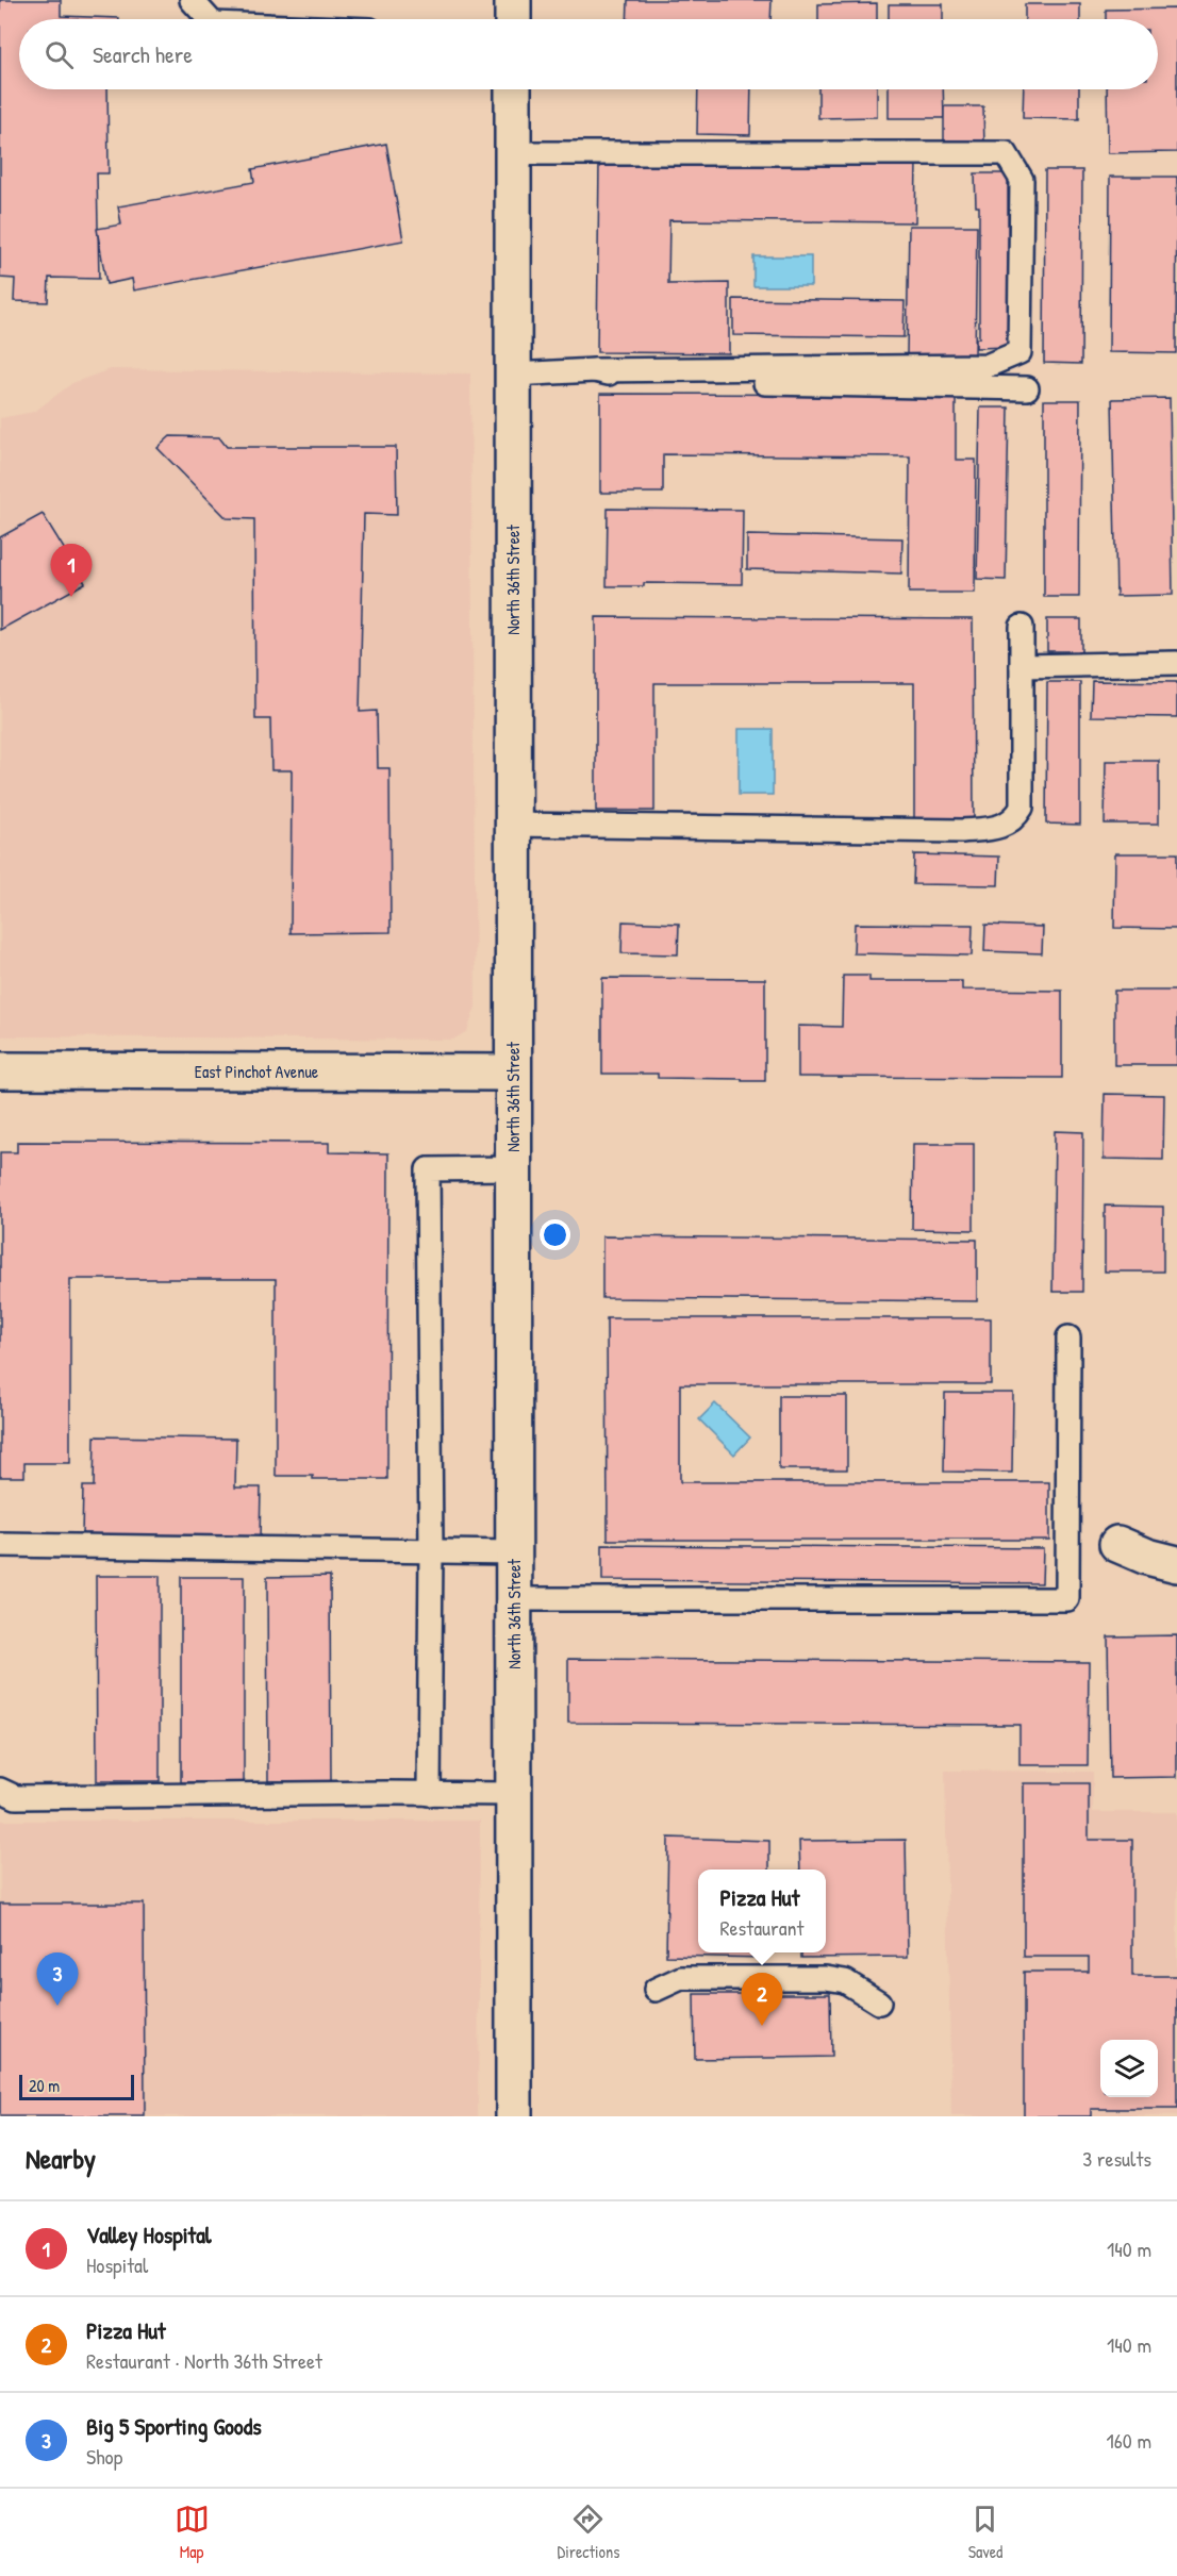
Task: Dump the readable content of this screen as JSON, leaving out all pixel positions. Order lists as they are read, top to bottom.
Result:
{
  "streets": {
    "main road": ["North 36th Street", "East Pinchot Avenue"]
  },
  "crossings": [
    ["North 36th Street", "East Pinchot Avenue"]
  ],
  "scale_bar": "20 m",
  "page": {
    "search": "Search here",
    "pins": ["1", "3", "2"],
    "popup": ["Pizza Hut", "Restaurant"],
    "scale": "20 m",
    "heading": ["Nearby", "3 results"],
    "list": [
      {
        "mark": "1",
        "name": "Valley Hospital",
        "note": "Hospital",
        "value": "140 m"
      },
      {
        "mark": "2",
        "name": "Pizza Hut",
        "note": "Restaurant · North 36th Street",
        "value": "140 m"
      },
      {
        "mark": "3",
        "name": "Big 5 Sporting Goods",
        "note": "Shop",
        "value": "160 m"
      }
    ],
    "nav": ["Map", "Directions", "Saved"]
  }
}
